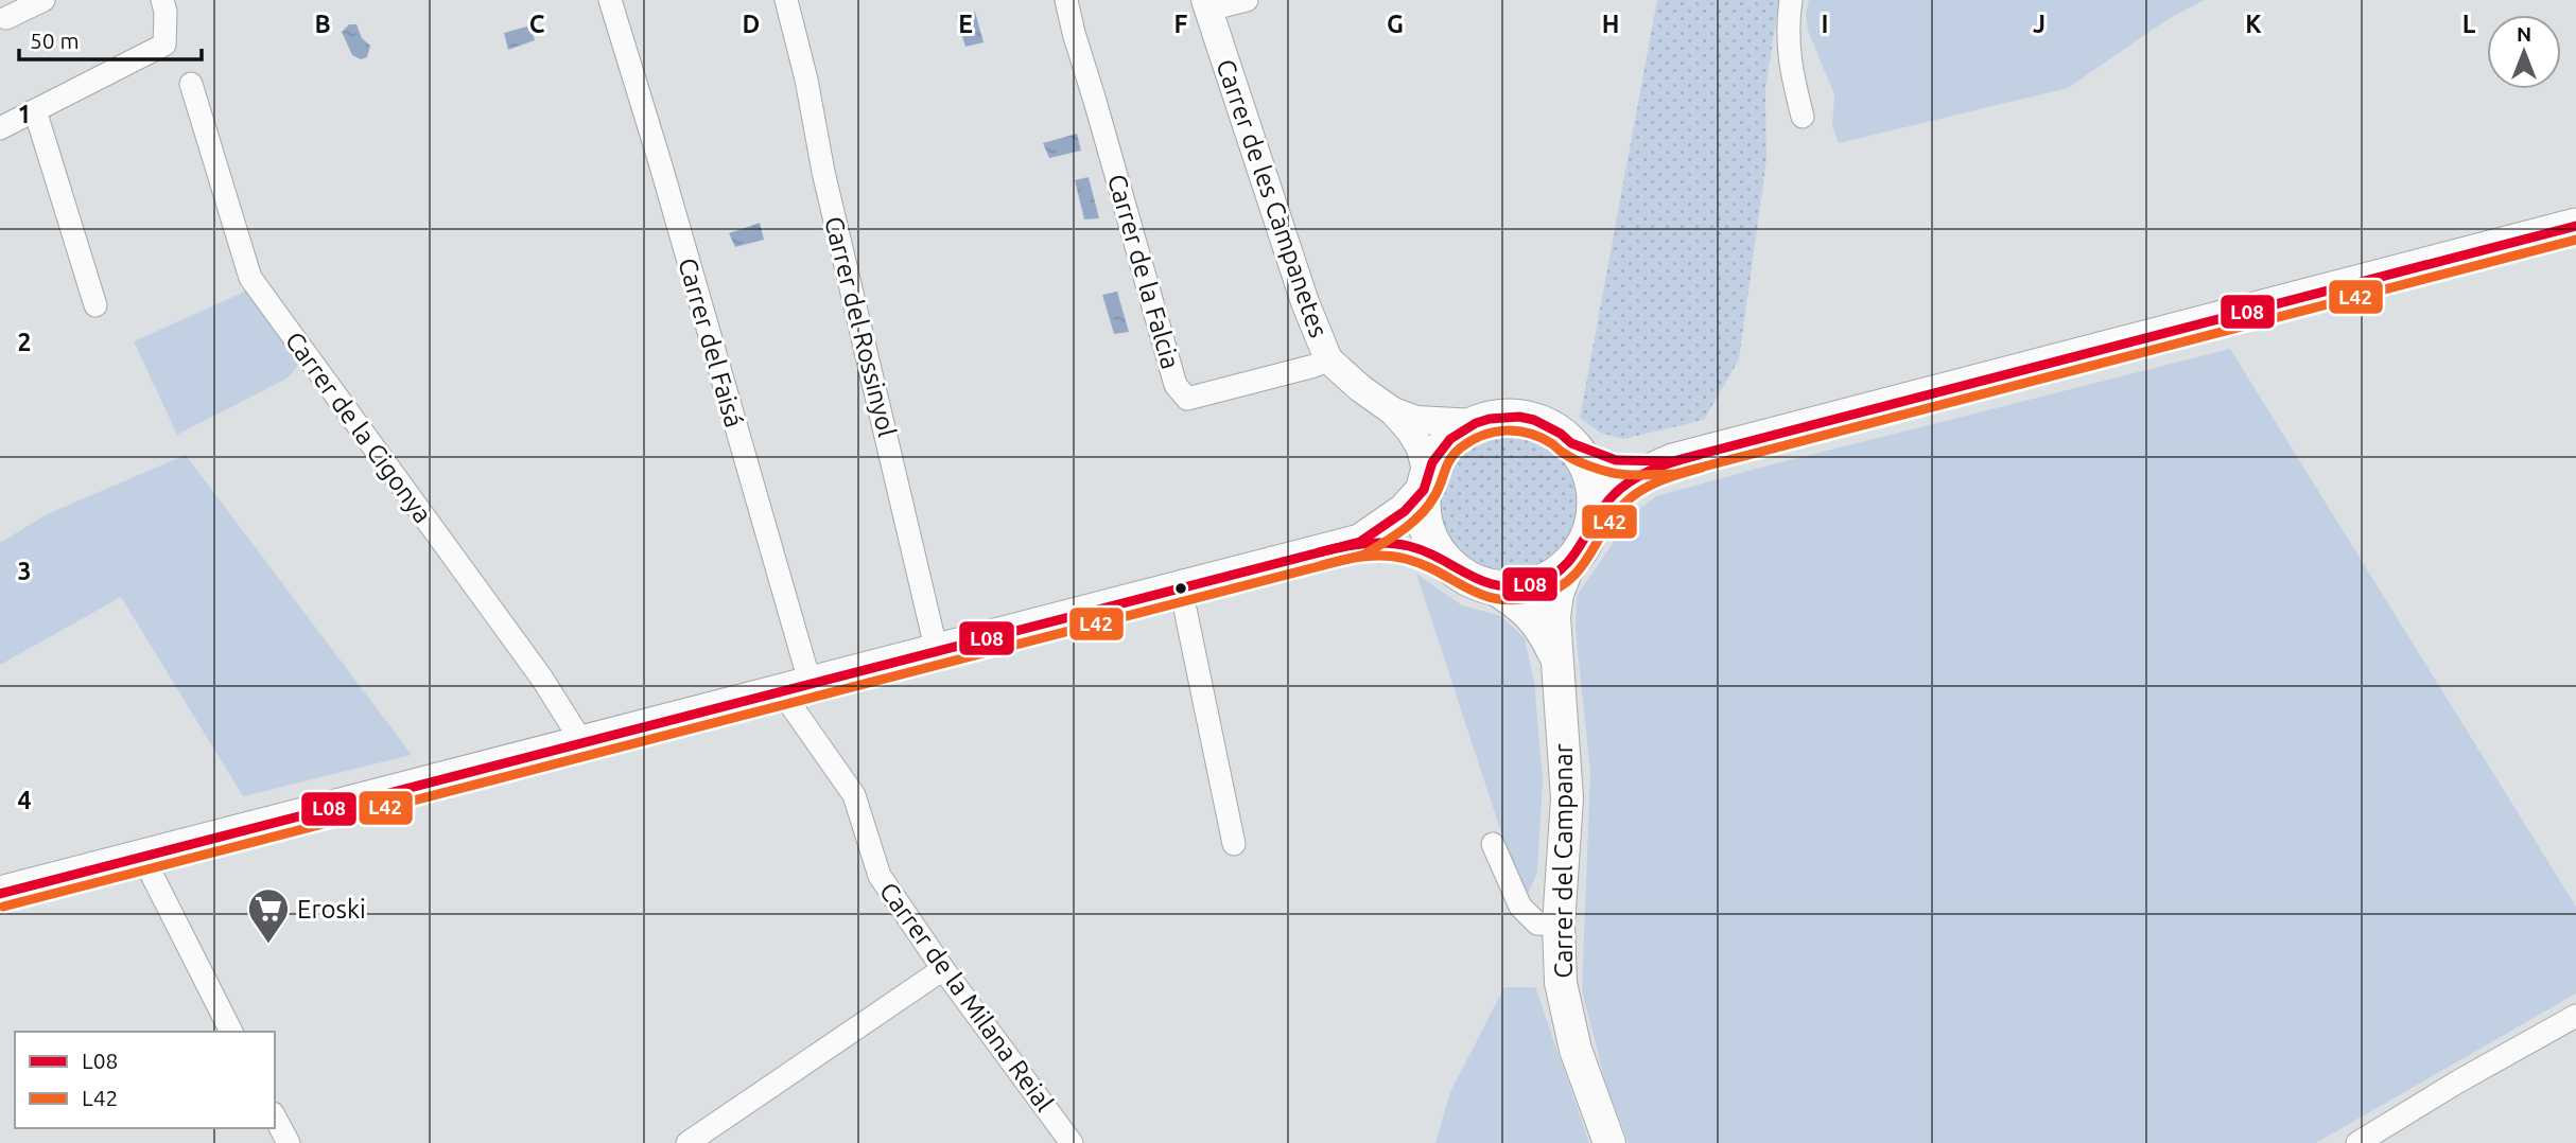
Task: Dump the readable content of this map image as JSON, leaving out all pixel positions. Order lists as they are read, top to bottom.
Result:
{
  "streets": {
    "main road": ["Carrer del Campanar"],
    "street": [
      "Carrer de les Campanetes",
      "Carrer de la Falcia",
      "Carrer del Rossinyol",
      "Carrer del Faisá",
      "Carrer de la Cigonya",
      "Carrer de la Milana Reial"
    ]
  },
  "crossings": [
    ["Carrer de les Campanetes", "Carrer de la Falcia"],
    ["Carrer de les Campanetes", "Carrer del Campanar"],
    ["Carrer del Faisá", "Carrer de la Milana Reial"]
  ],
  "places": {
    "supermarket": ["Eroski"]
  },
  "lines": ["transit line L08", "transit line L42"],
  "legend": ["L08", "L42"],
  "scale_bar": "50 m",
  "north": "top",
  "grid": {
    "columns": [
      "B",
      "C",
      "D",
      "E",
      "F",
      "G",
      "H",
      "I",
      "J",
      "K",
      "L"
    ],
    "rows": [
      "1",
      "2",
      "3",
      "4"
    ]
  }
}
